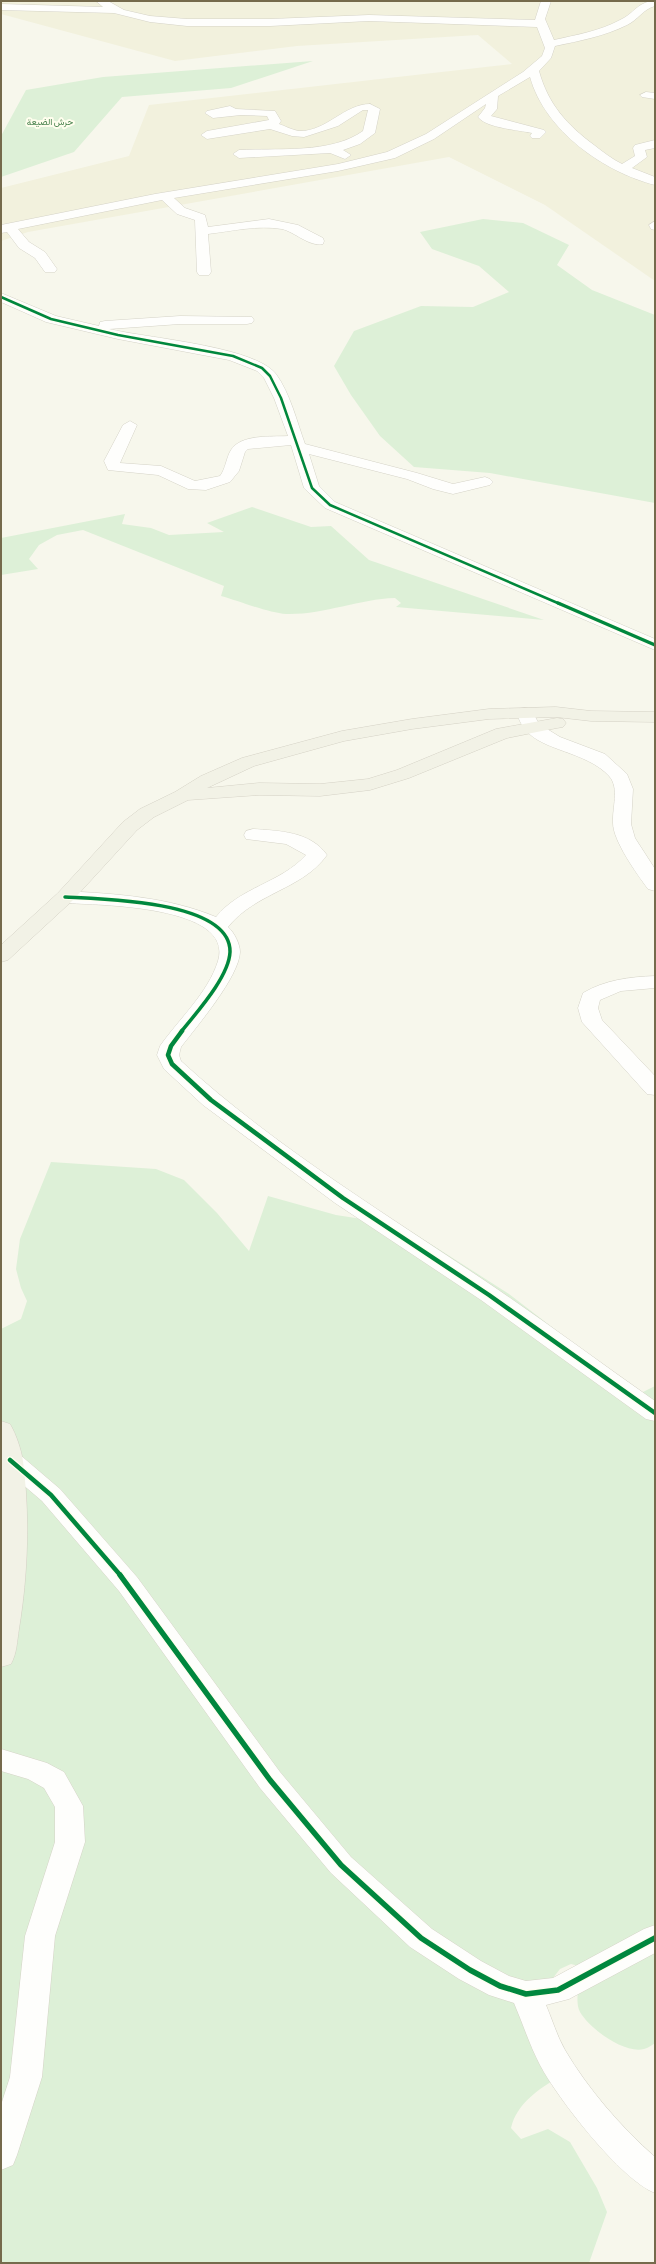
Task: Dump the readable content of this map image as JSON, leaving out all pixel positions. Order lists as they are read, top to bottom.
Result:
{
  "parks": ["حرش الضيعة"]
}
